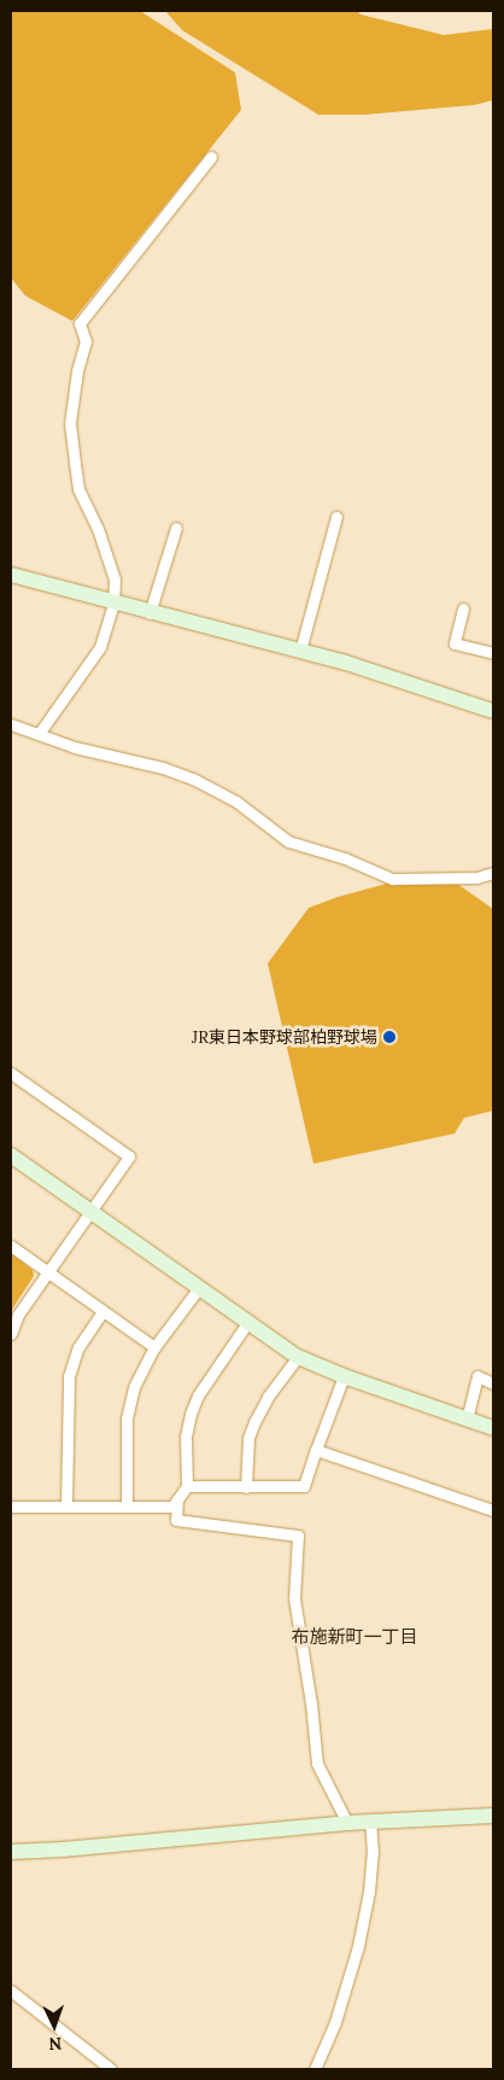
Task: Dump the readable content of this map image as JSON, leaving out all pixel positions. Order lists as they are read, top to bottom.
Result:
{
  "districts": ["布施新町一丁目"],
  "places": ["JR東日本野球部柏野球場"],
  "north": "bottom"
}
